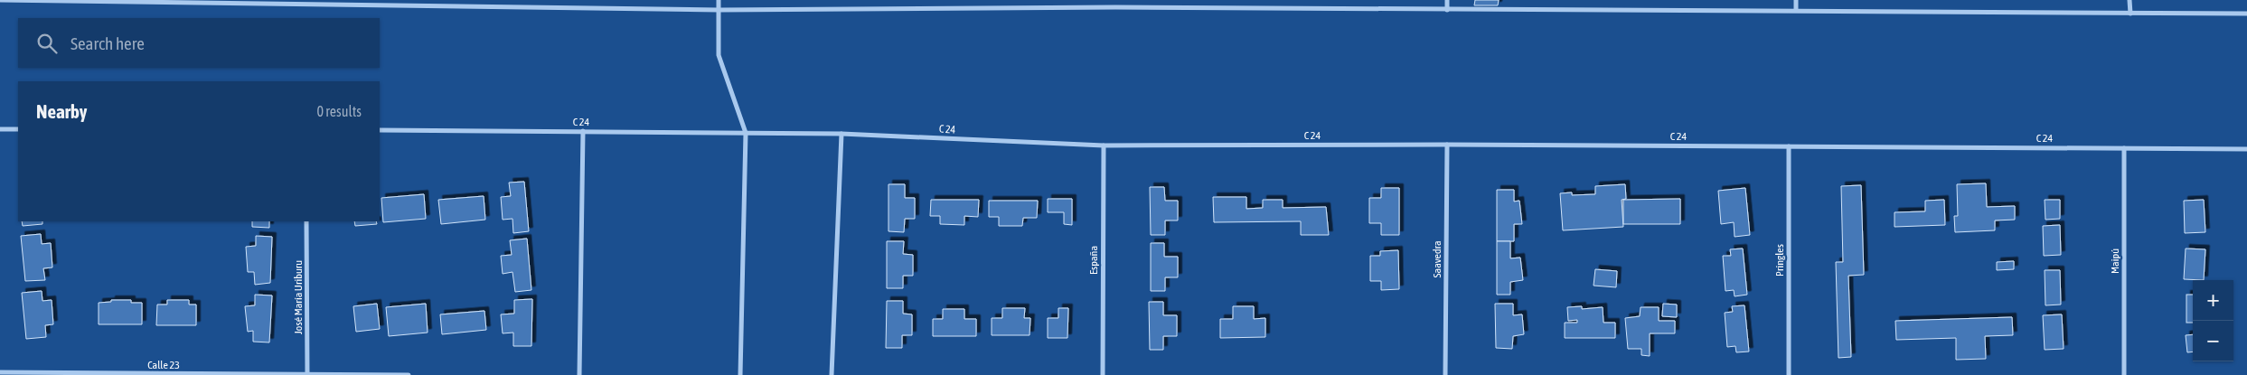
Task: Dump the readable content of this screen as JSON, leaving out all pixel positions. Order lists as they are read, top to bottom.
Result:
{
  "streets": {
    "street": [
      "C 24",
      "Saavedra",
      "España",
      "Pringles",
      "Maipú",
      "José María Uriburu",
      "Calle 23"
    ]
  },
  "crossings": [
    ["C 24", "Saavedra"],
    ["C 24", "España"],
    ["C 24", "Pringles"],
    ["C 24", "Maipú"],
    ["José María Uriburu", "Calle 23"]
  ],
  "page": {
    "search": "Search here",
    "heading": ["Nearby", "0 results"],
    "map_buttons": ["+", "−"]
  }
}
